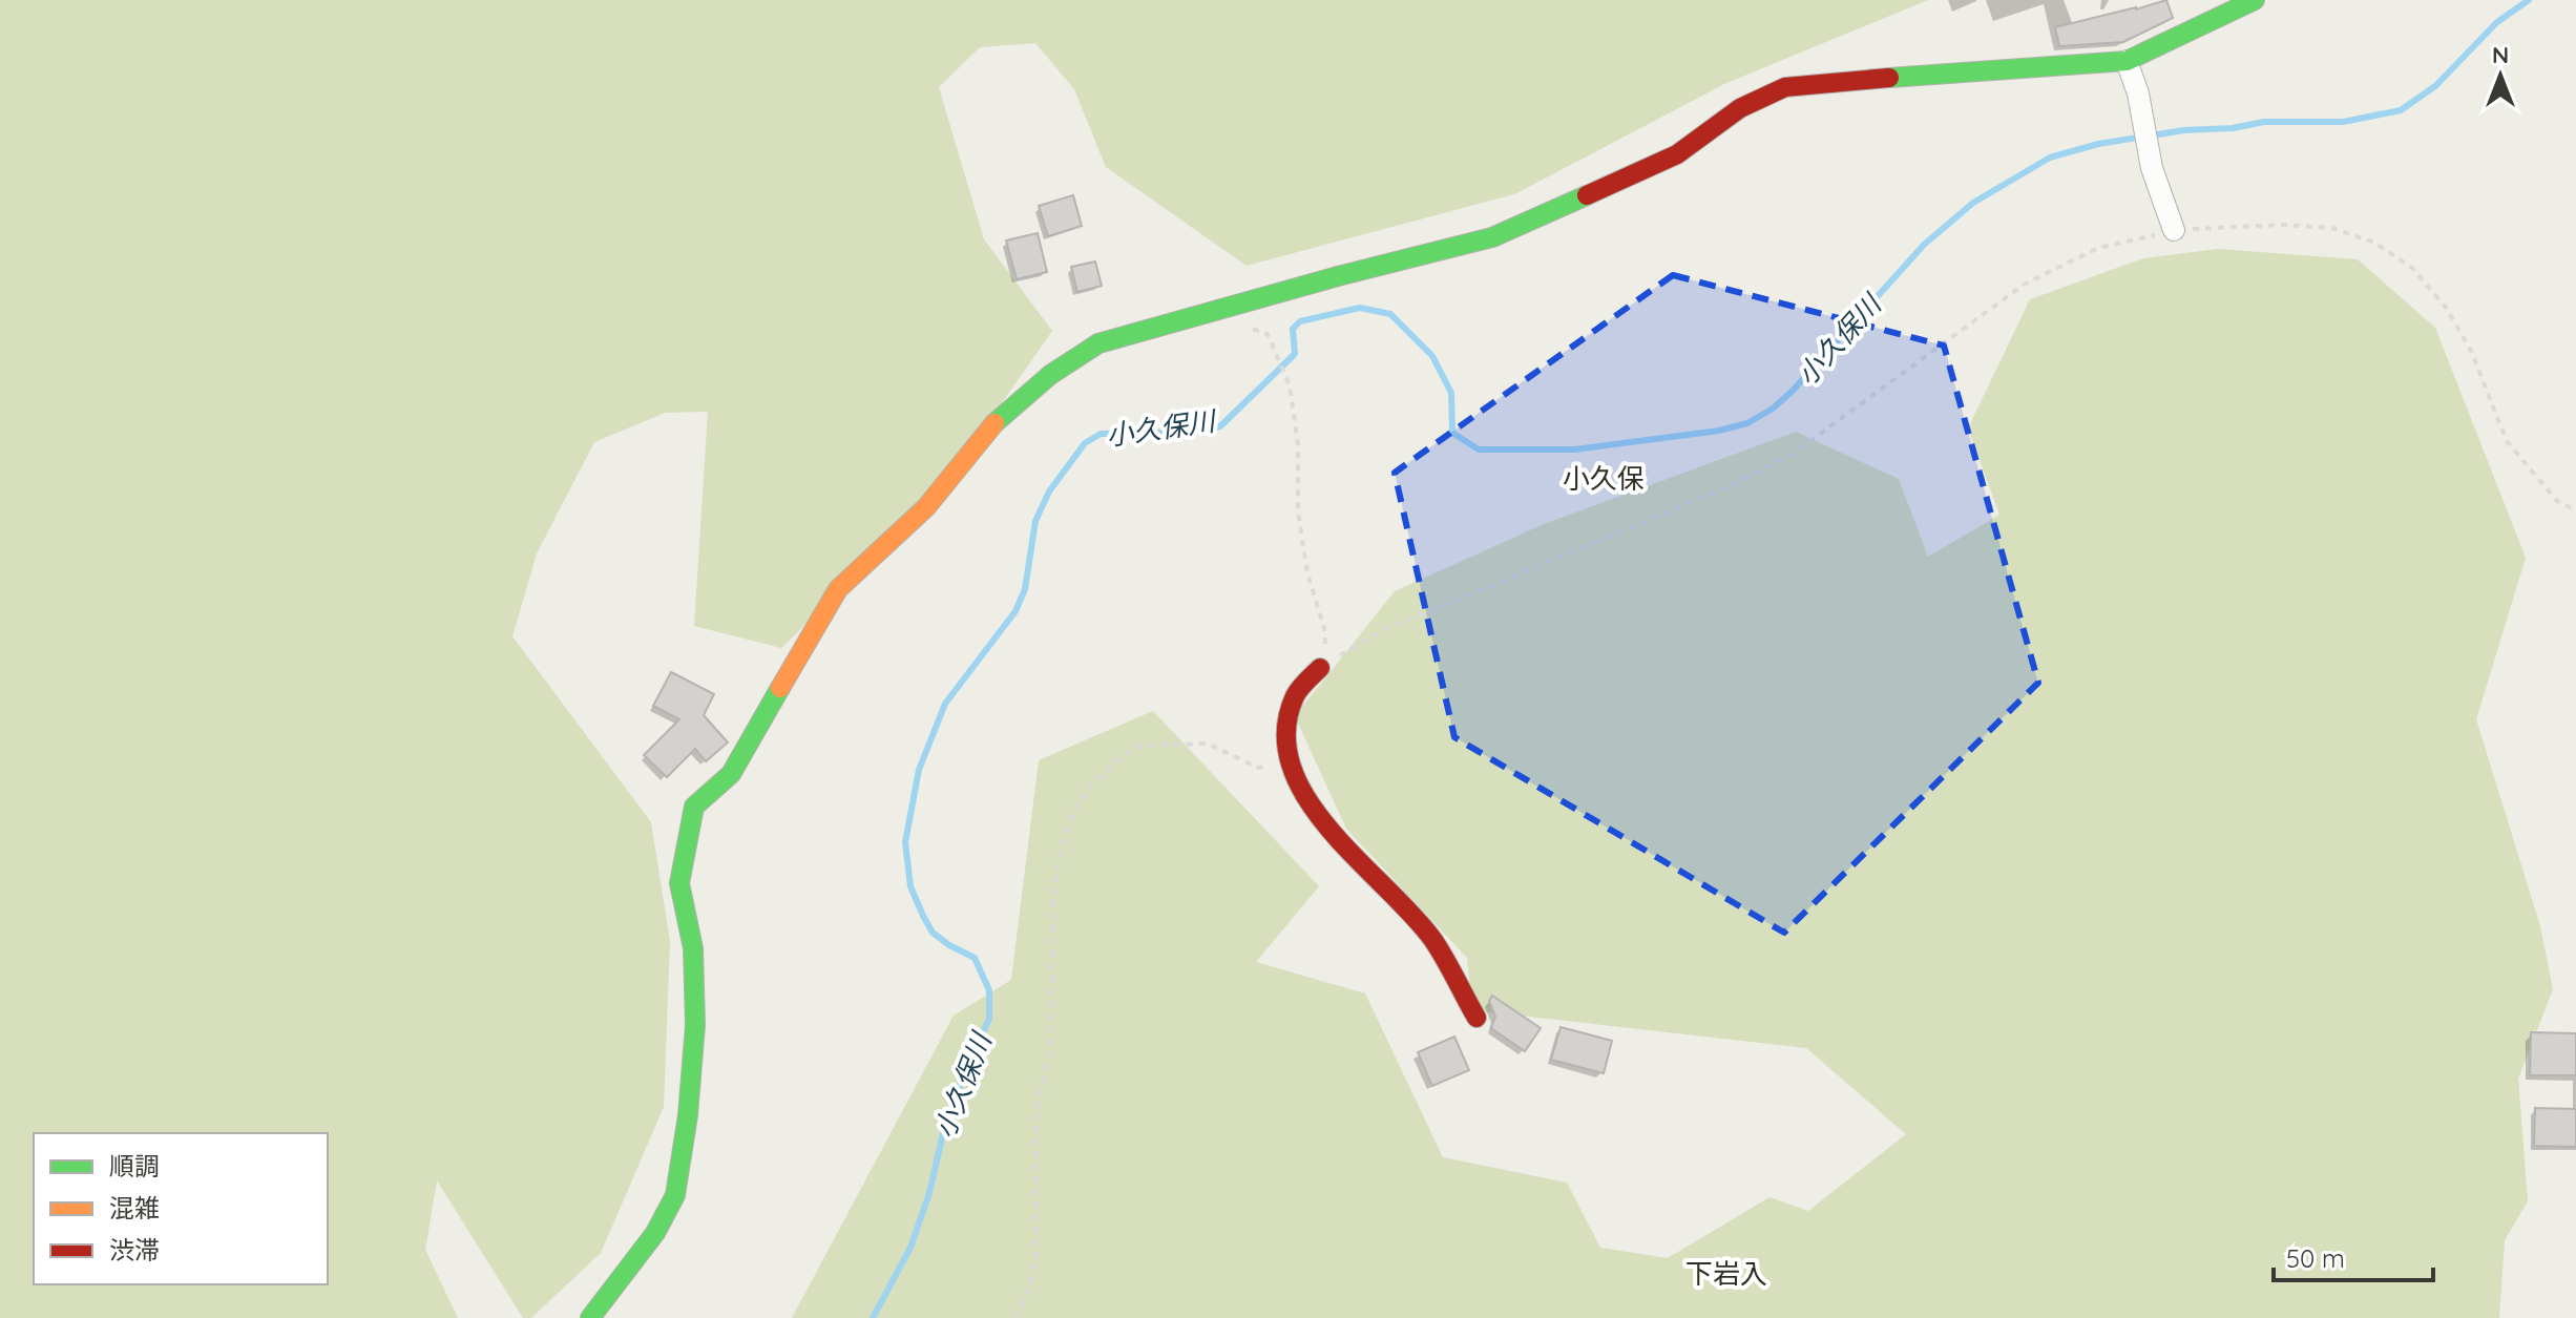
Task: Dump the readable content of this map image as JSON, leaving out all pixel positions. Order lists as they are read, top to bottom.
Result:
{
  "districts": ["小久保", "下岩入"],
  "water": ["小久保川"],
  "legend": ["順調", "混雑", "渋滞"],
  "scale_bar": "50 m",
  "north": "top"
}
